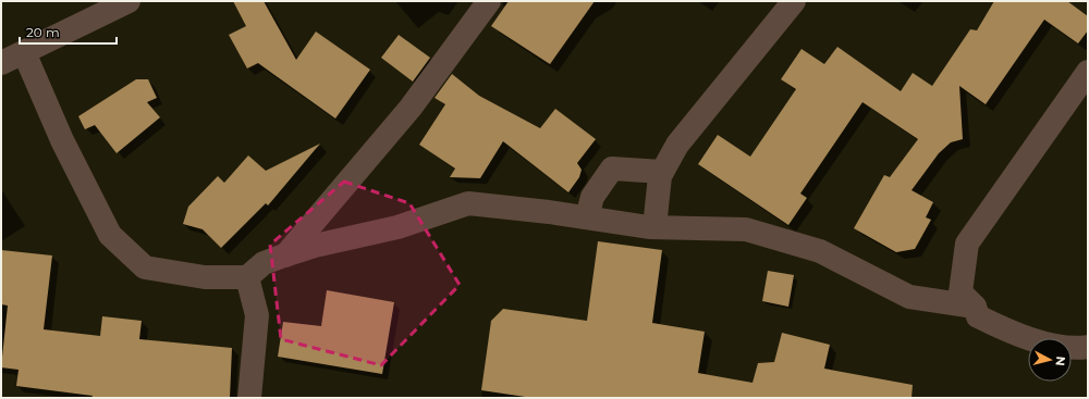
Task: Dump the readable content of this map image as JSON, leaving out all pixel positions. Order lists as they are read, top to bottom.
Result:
{
  "scale_bar": "20 m",
  "north": "right"
}
